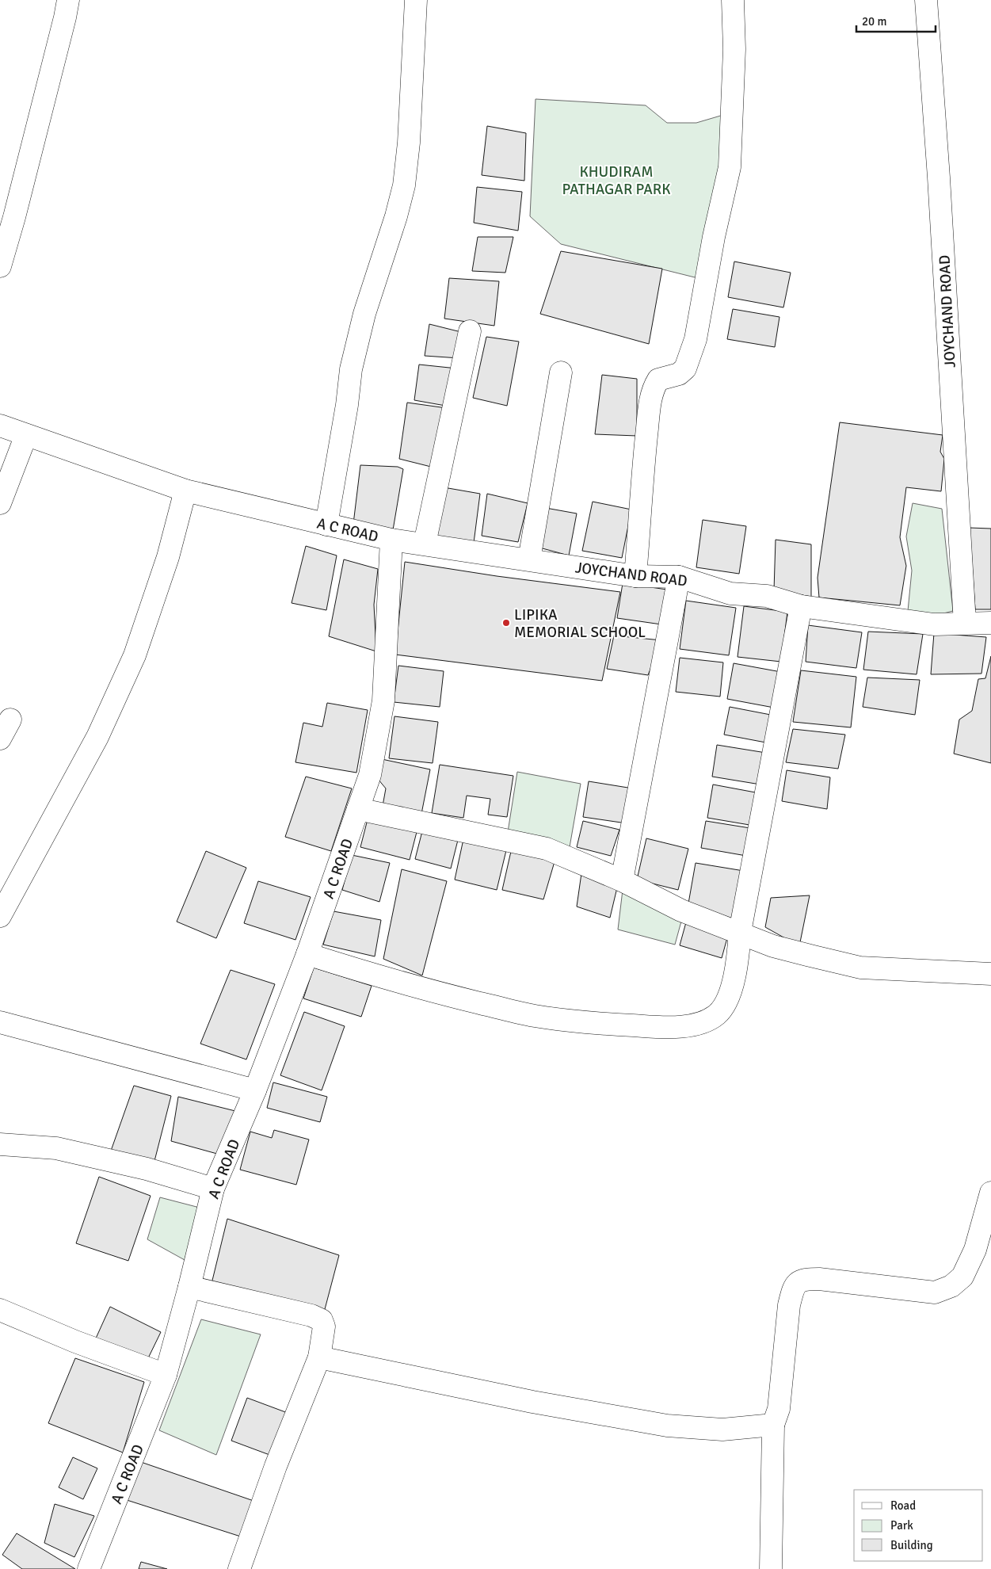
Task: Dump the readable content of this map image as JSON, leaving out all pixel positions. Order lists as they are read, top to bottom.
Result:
{
  "streets": {
    "street": ["JOYCHAND ROAD", "A C ROAD"]
  },
  "crossings": [
    ["JOYCHAND ROAD", "A C ROAD"]
  ],
  "parks": ["KHUDIRAM PATHAGAR PARK"],
  "places": ["LIPIKA MEMORIAL SCHOOL"],
  "legend": ["Road", "Park", "Building"],
  "scale_bar": "20 m"
}
